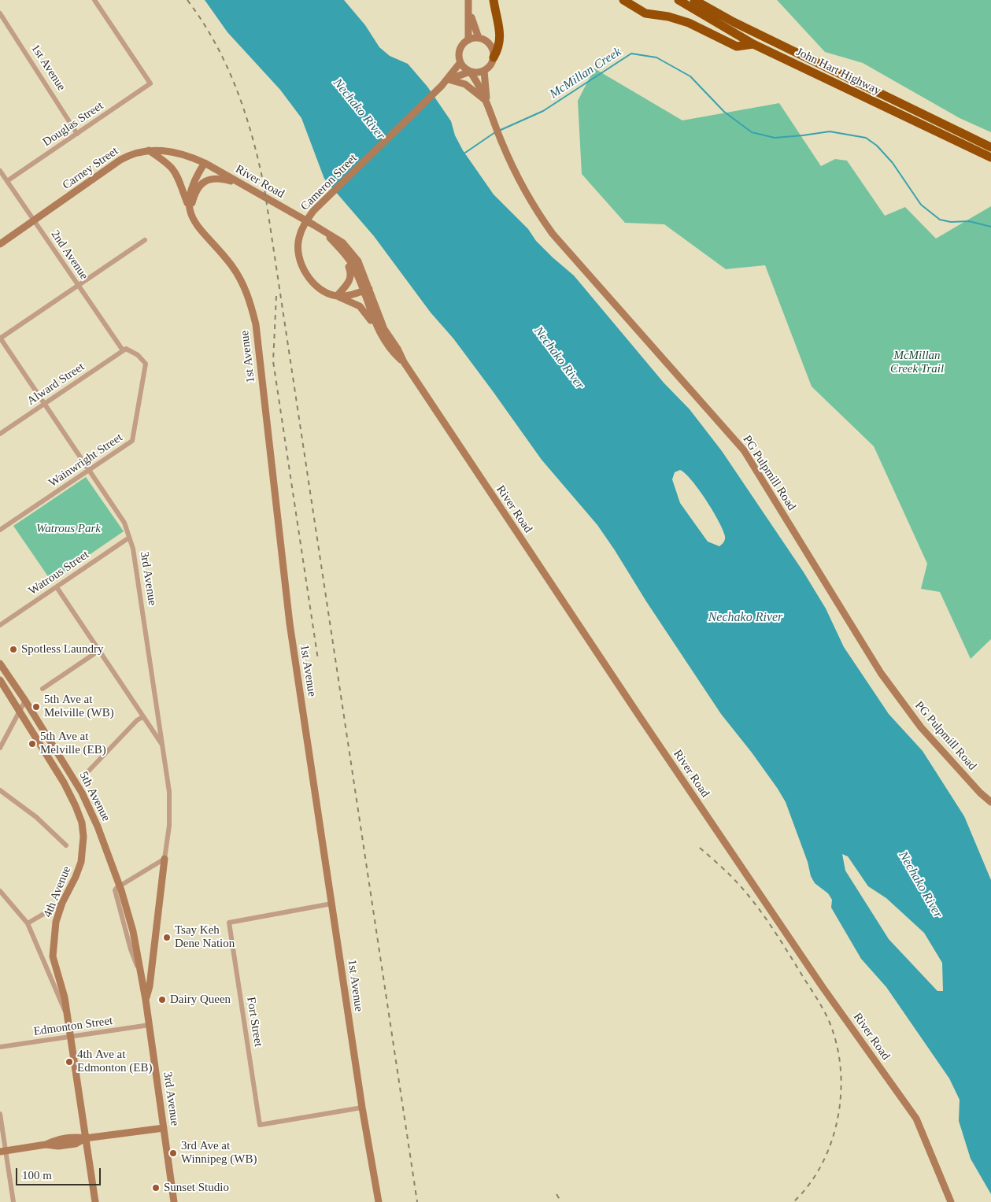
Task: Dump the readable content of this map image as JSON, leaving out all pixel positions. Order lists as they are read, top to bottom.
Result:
{
  "streets": {
    "highway": ["John Hart Highway"],
    "main road": [
      "1st Avenue",
      "Carney Street",
      "River Road",
      "Cameron Street",
      "PG Pulpmill Road",
      "3rd Avenue",
      "5th Avenue",
      "4th Avenue"
    ],
    "street": [
      "Douglas Street",
      "2nd Avenue",
      "Alward Street",
      "Wainwright Street",
      "Watrous Street",
      "Fort Street",
      "Edmonton Street"
    ]
  },
  "crossings": [
    ["1st Avenue", "Douglas Street"],
    ["1st Avenue", "Carney Street"],
    ["1st Avenue", "River Road"],
    ["1st Avenue", "Fort Street"],
    ["Douglas Street", "2nd Avenue"],
    ["Carney Street", "River Road"],
    ["Carney Street", "2nd Avenue"],
    ["River Road", "Cameron Street"],
    ["2nd Avenue", "Alward Street"],
    ["2nd Avenue", "Wainwright Street"],
    ["Alward Street", "Wainwright Street"],
    ["Alward Street", "3rd Avenue"],
    ["Wainwright Street", "3rd Avenue"],
    ["Watrous Street", "3rd Avenue"],
    ["3rd Avenue", "5th Avenue"],
    ["3rd Avenue", "Edmonton Street"],
    ["5th Avenue", "4th Avenue"],
    ["4th Avenue", "Edmonton Street"]
  ],
  "water": ["McMillan Creek", "Nechako River"],
  "parks": ["McMillan Creek Trail", "Watrous Park"],
  "places": [
    "Spotless Laundry",
    "5th Ave at Melville (WB)",
    "5th Ave at Melville (EB)",
    "Tsay Keh Dene Nation",
    "Dairy Queen",
    "4th Ave at Edmonton (EB)",
    "3rd Ave at Winnipeg (WB)",
    "Sunset Studio"
  ],
  "scale_bar": "100 m"
}
